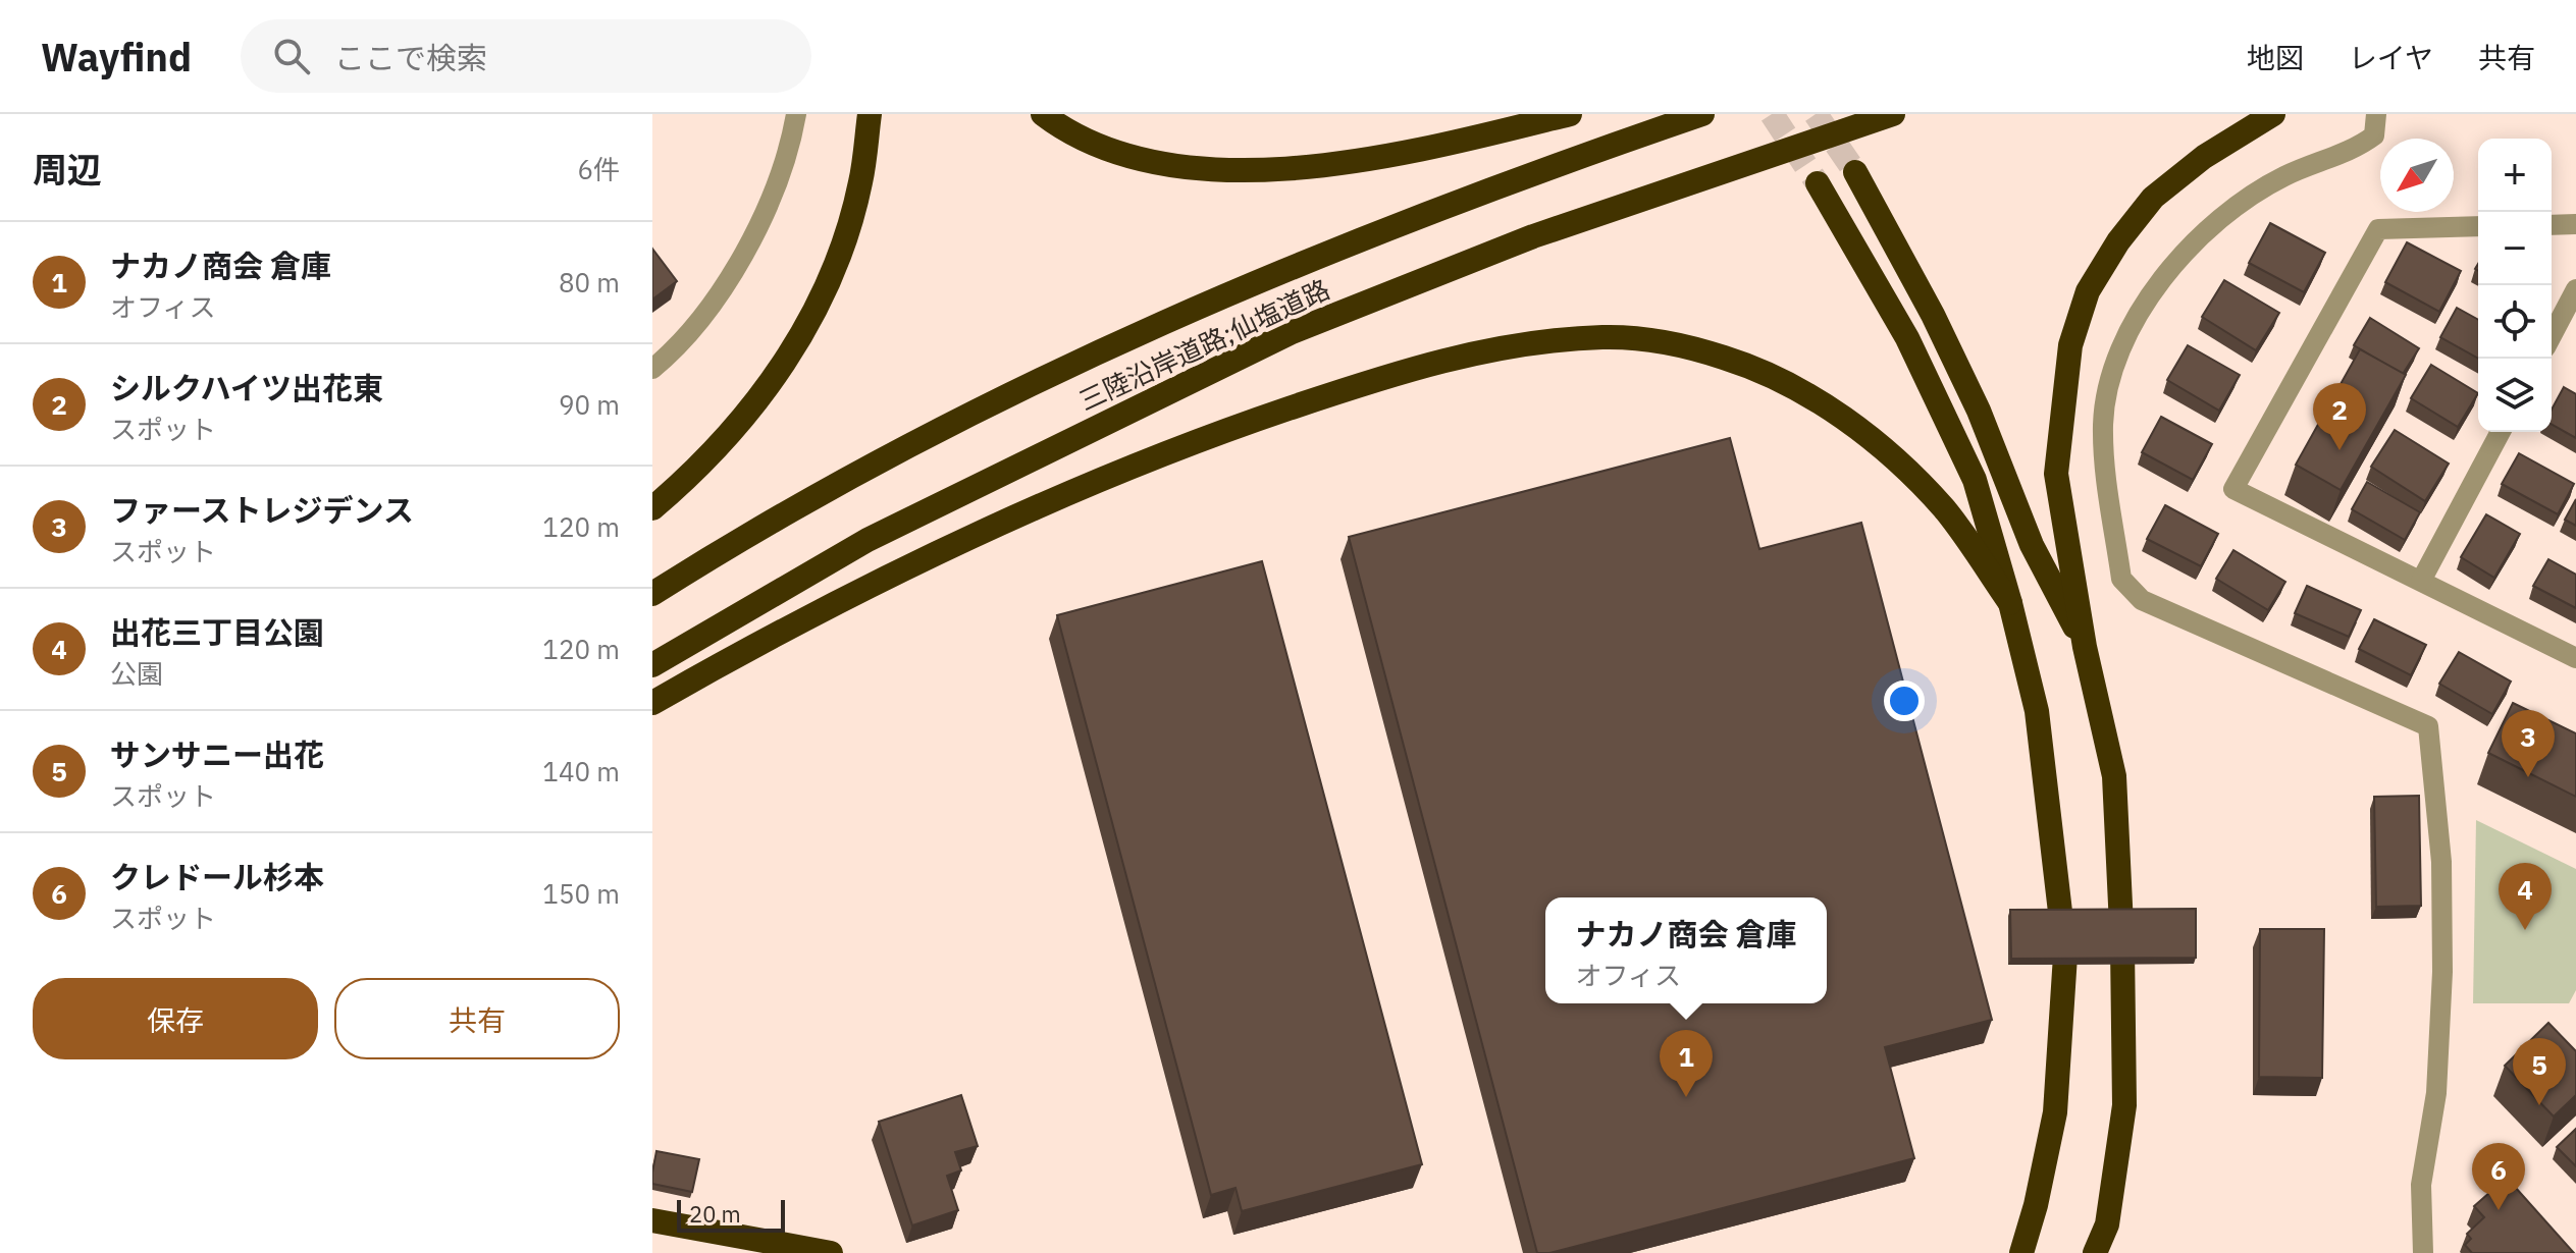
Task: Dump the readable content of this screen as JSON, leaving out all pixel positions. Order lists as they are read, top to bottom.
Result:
{
  "streets": {
    "highway": ["三陸沿岸道路;仙塩道路"]
  },
  "scale_bar": "20 m",
  "north": "bottom left",
  "page": {
    "header": "Wayfind",
    "search": "ここで検索",
    "nav": ["地図", "レイヤ", "共有"],
    "heading": ["周辺", "6件"],
    "map_buttons": ["+", "−"],
    "list": [
      {
        "mark": "1",
        "name": "ナカノ商会 倉庫",
        "note": "オフィス",
        "value": "80 m"
      },
      {
        "mark": "2",
        "name": "シルクハイツ出花東",
        "note": "スポット",
        "value": "90 m"
      },
      {
        "mark": "3",
        "name": "ファーストレジデンス",
        "note": "スポット",
        "value": "120 m"
      },
      {
        "mark": "4",
        "name": "出花三丁目公園",
        "note": "公園",
        "value": "120 m"
      },
      {
        "mark": "5",
        "name": "サンサニー出花",
        "note": "スポット",
        "value": "140 m"
      },
      {
        "mark": "6",
        "name": "クレドール杉本",
        "note": "スポット",
        "value": "150 m"
      }
    ],
    "pins": [
      "2",
      "3",
      "4",
      "1",
      "5",
      "6"
    ],
    "popup": ["ナカノ商会 倉庫", "オフィス"],
    "buttons": ["保存", "共有"],
    "scale": "20 m"
  }
}
